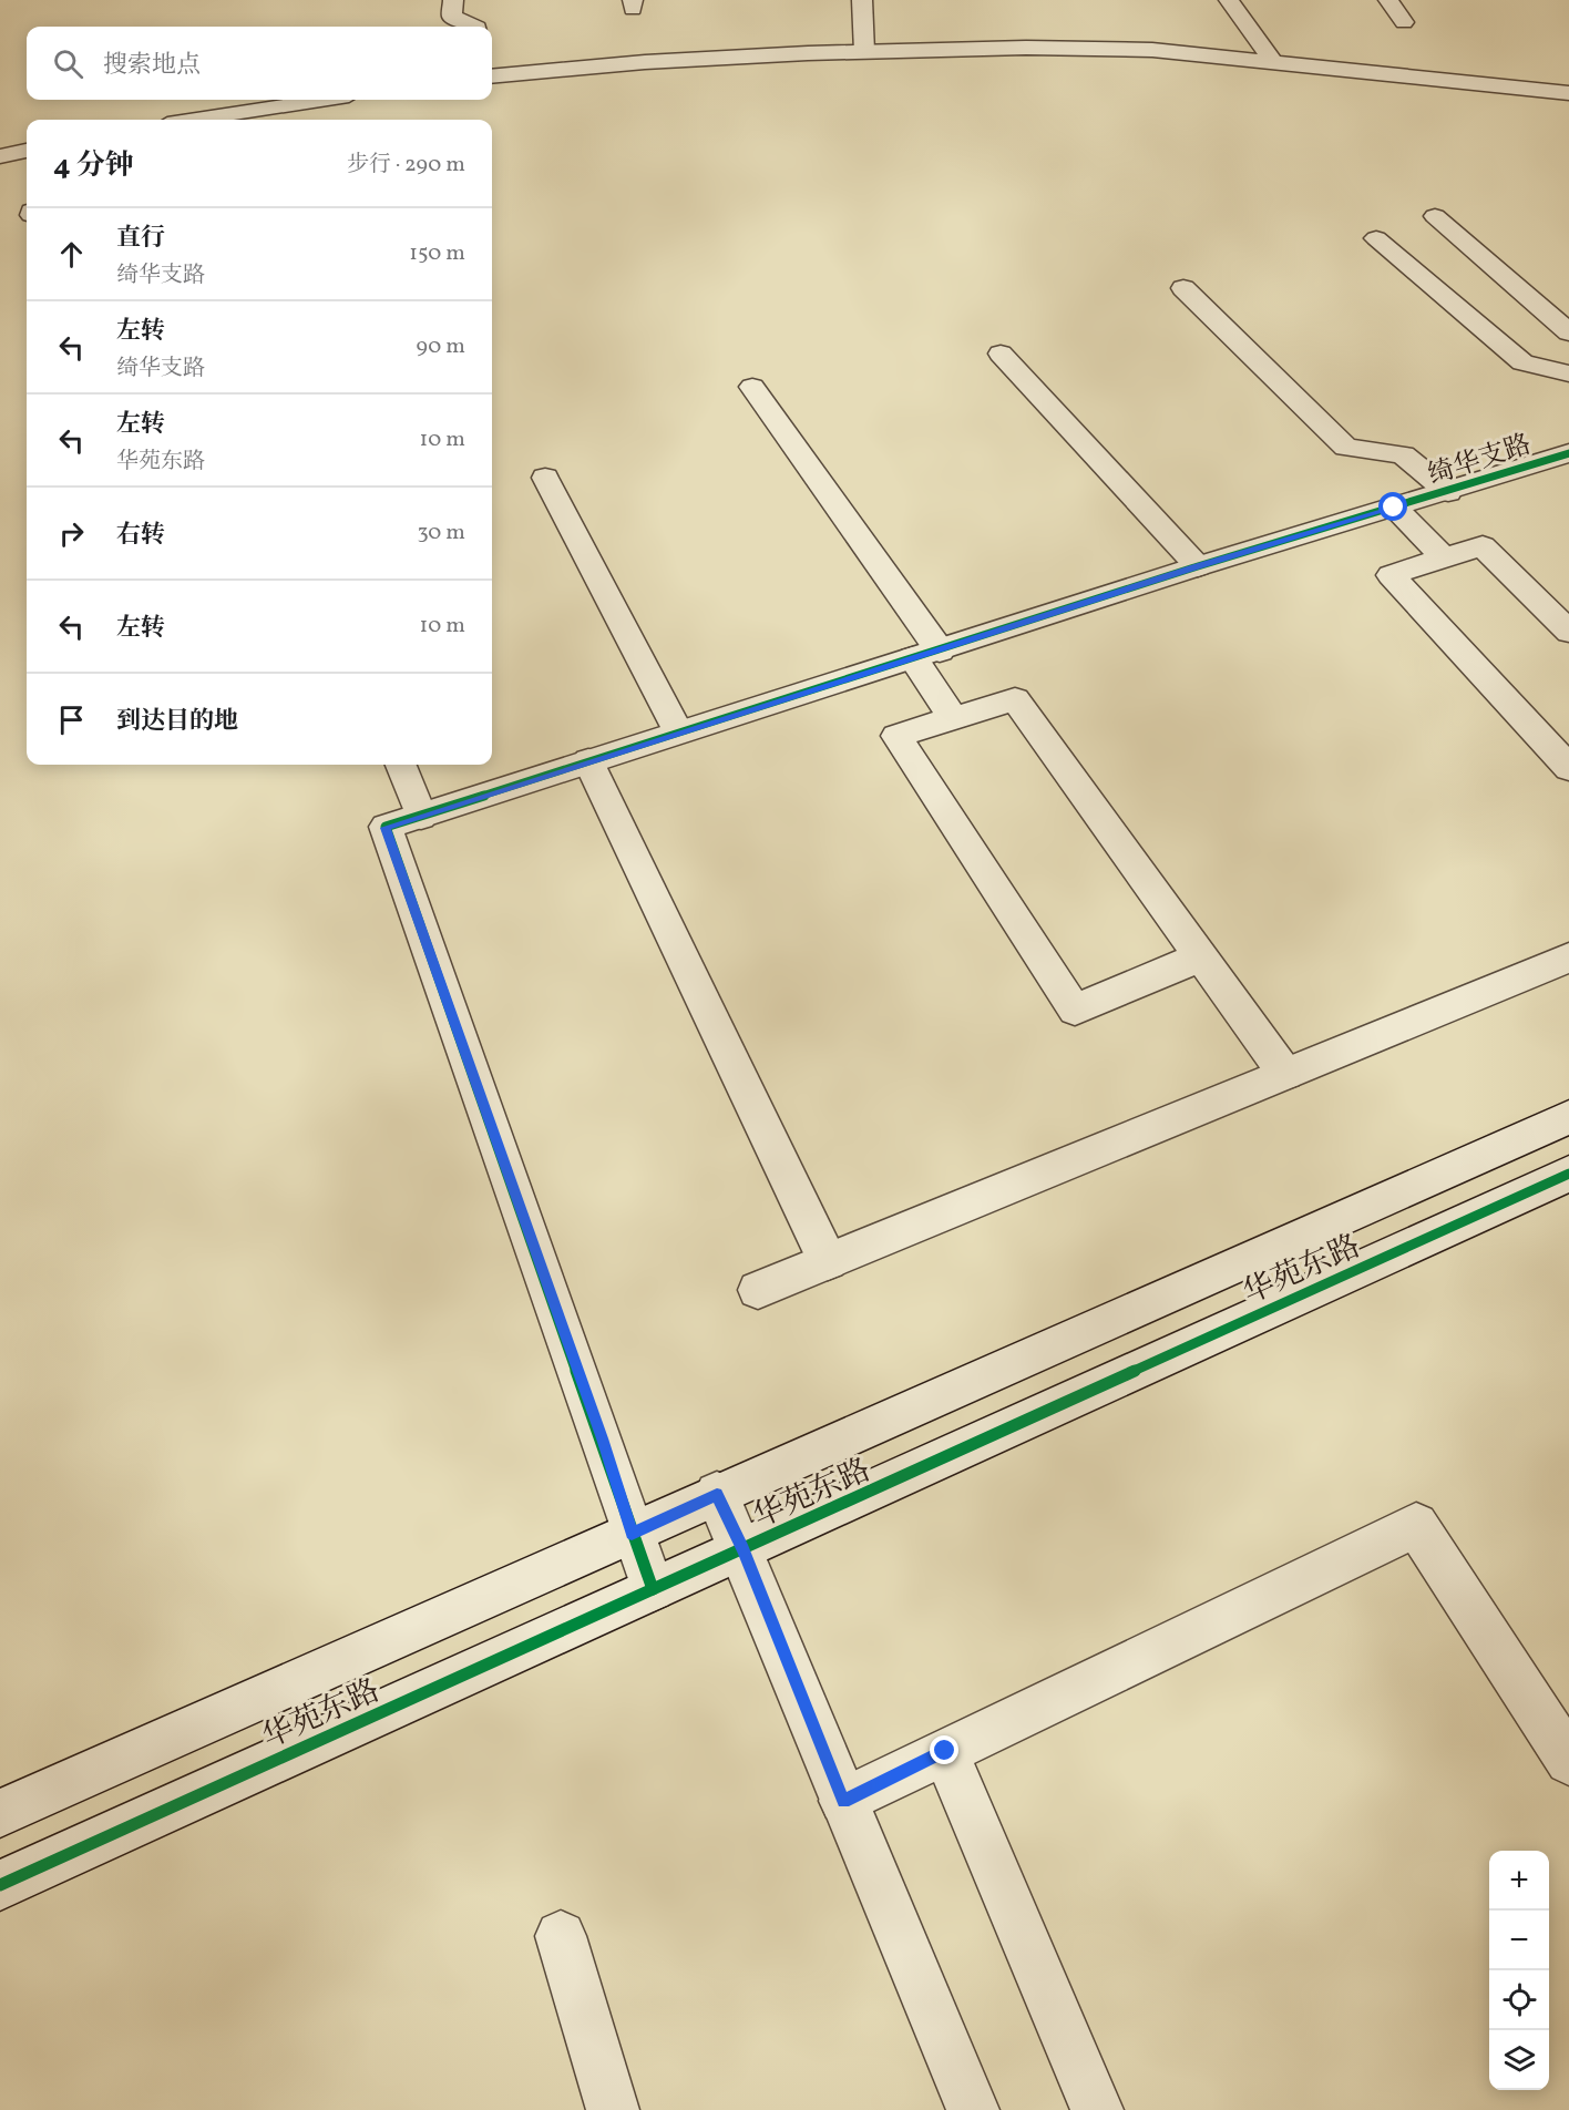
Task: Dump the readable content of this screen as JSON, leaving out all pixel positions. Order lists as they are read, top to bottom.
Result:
{
  "streets": {
    "street": ["绮华支路", "华苑东路"]
  },
  "crossings": [
    ["绮华支路", "华苑东路"]
  ],
  "page": {
    "search": "搜索地点",
    "heading": ["4 分钟", "步行 · 290 m"],
    "list": [
      ["直行", "绮华支路", "150 m"],
      ["左转", "绮华支路", "90 m"],
      ["左转", "华苑东路", "10 m"],
      ["右转", "30 m"],
      ["左转", "10 m"],
      "到达目的地"
    ],
    "map_buttons": ["+", "−"]
  }
}
